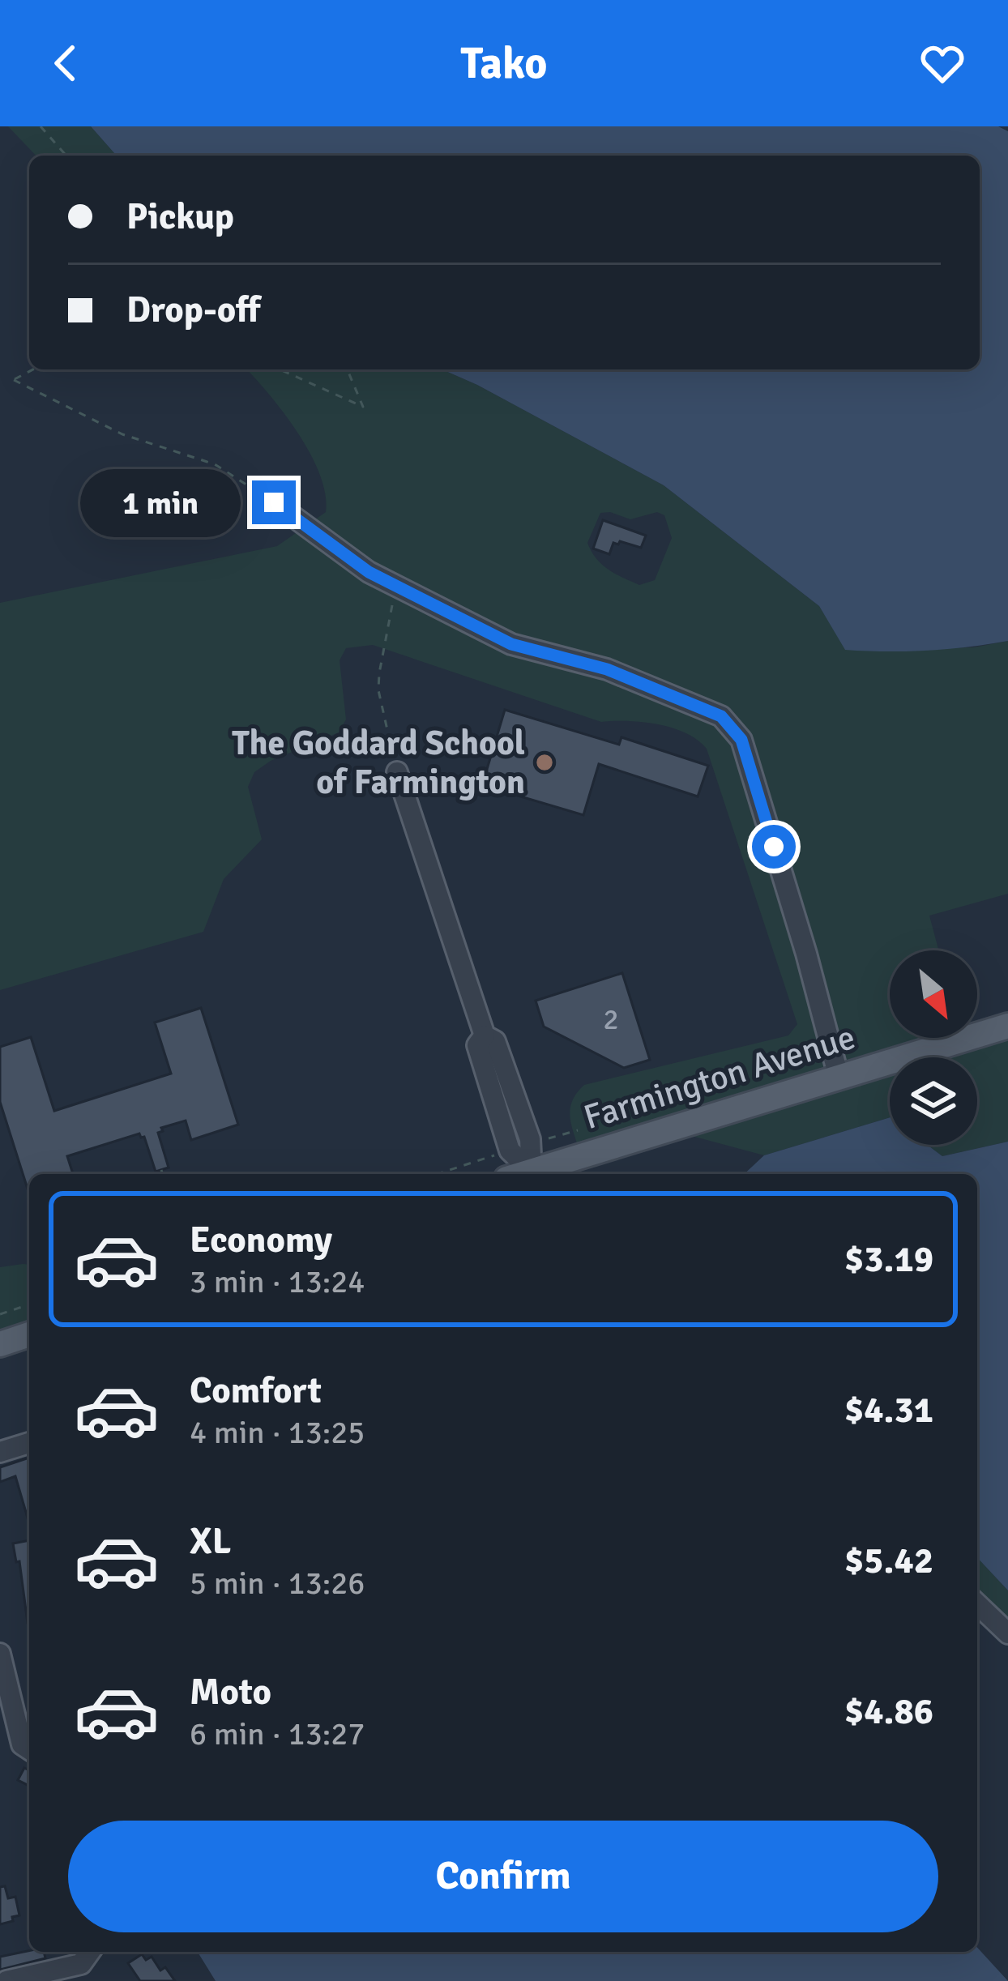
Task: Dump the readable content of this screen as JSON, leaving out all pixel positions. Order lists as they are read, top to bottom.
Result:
{
  "streets": {
    "main road": ["Farmington Avenue"]
  },
  "places": ["The Goddard School of Farmington"],
  "house_numbers": ["2"],
  "north": "bottom right",
  "page": {
    "header": "Tako",
    "banner": ["Pickup", "Drop-off"],
    "bubble": "1 min",
    "list": [
      {
        "name": "Economy",
        "note": "3 min · 13:24",
        "value": "$3.19"
      },
      {
        "name": "Comfort",
        "note": "4 min · 13:25",
        "value": "$4.31"
      },
      {
        "name": "XL",
        "note": "5 min · 13:26",
        "value": "$5.42"
      },
      {
        "name": "Moto",
        "note": "6 min · 13:27",
        "value": "$4.86"
      }
    ],
    "buttons": "Confirm"
  }
}
